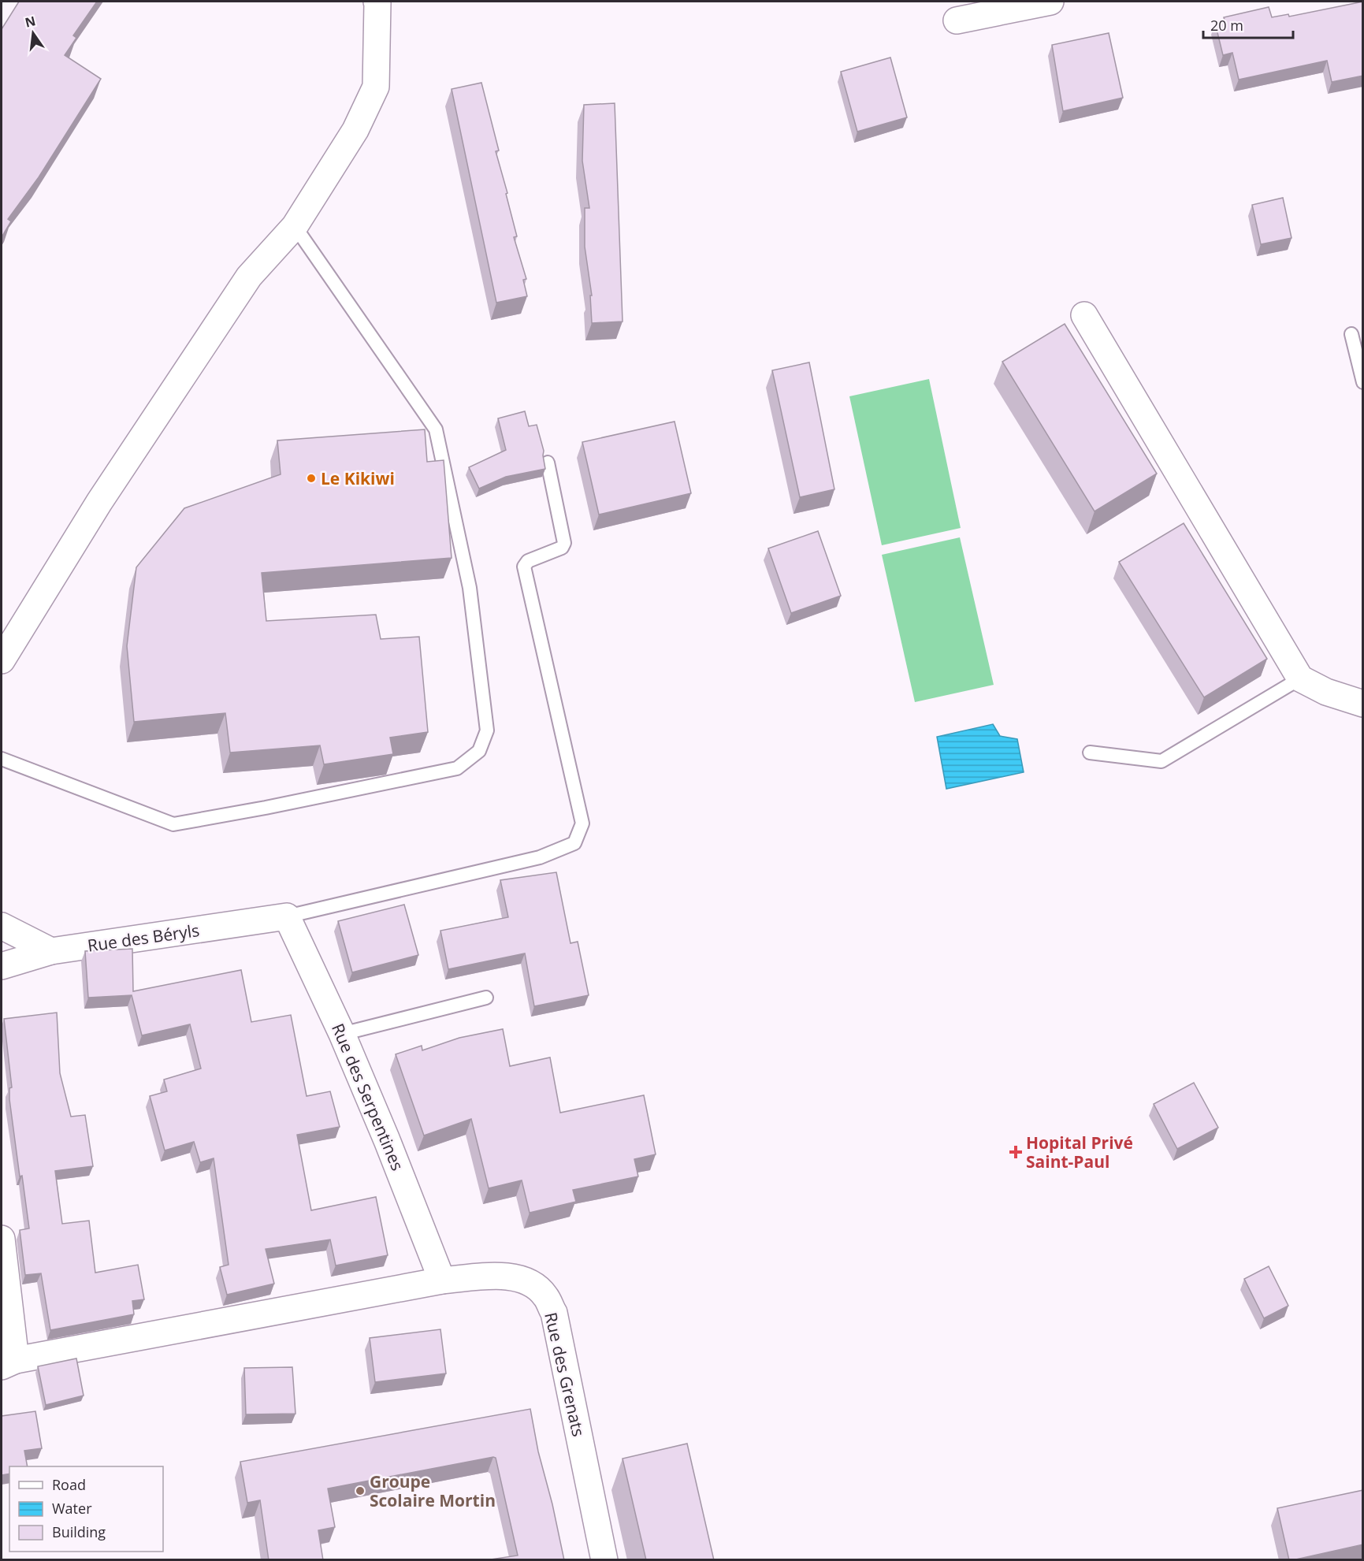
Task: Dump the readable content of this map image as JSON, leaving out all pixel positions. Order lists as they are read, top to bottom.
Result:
{
  "streets": {
    "street": ["Rue des Béryls", "Rue des Serpentines", "Rue des Grenats"]
  },
  "crossings": [
    ["Rue des Béryls", "Rue des Serpentines"],
    ["Rue des Serpentines", "Rue des Grenats"]
  ],
  "places": {
    "other": ["Le Kikiwi", "Groupe Scolaire Mortin"],
    "health": ["Hopital Privé Saint-Paul"]
  },
  "legend": ["Road", "Water", "Building"],
  "scale_bar": "20 m",
  "north": "top"
}
